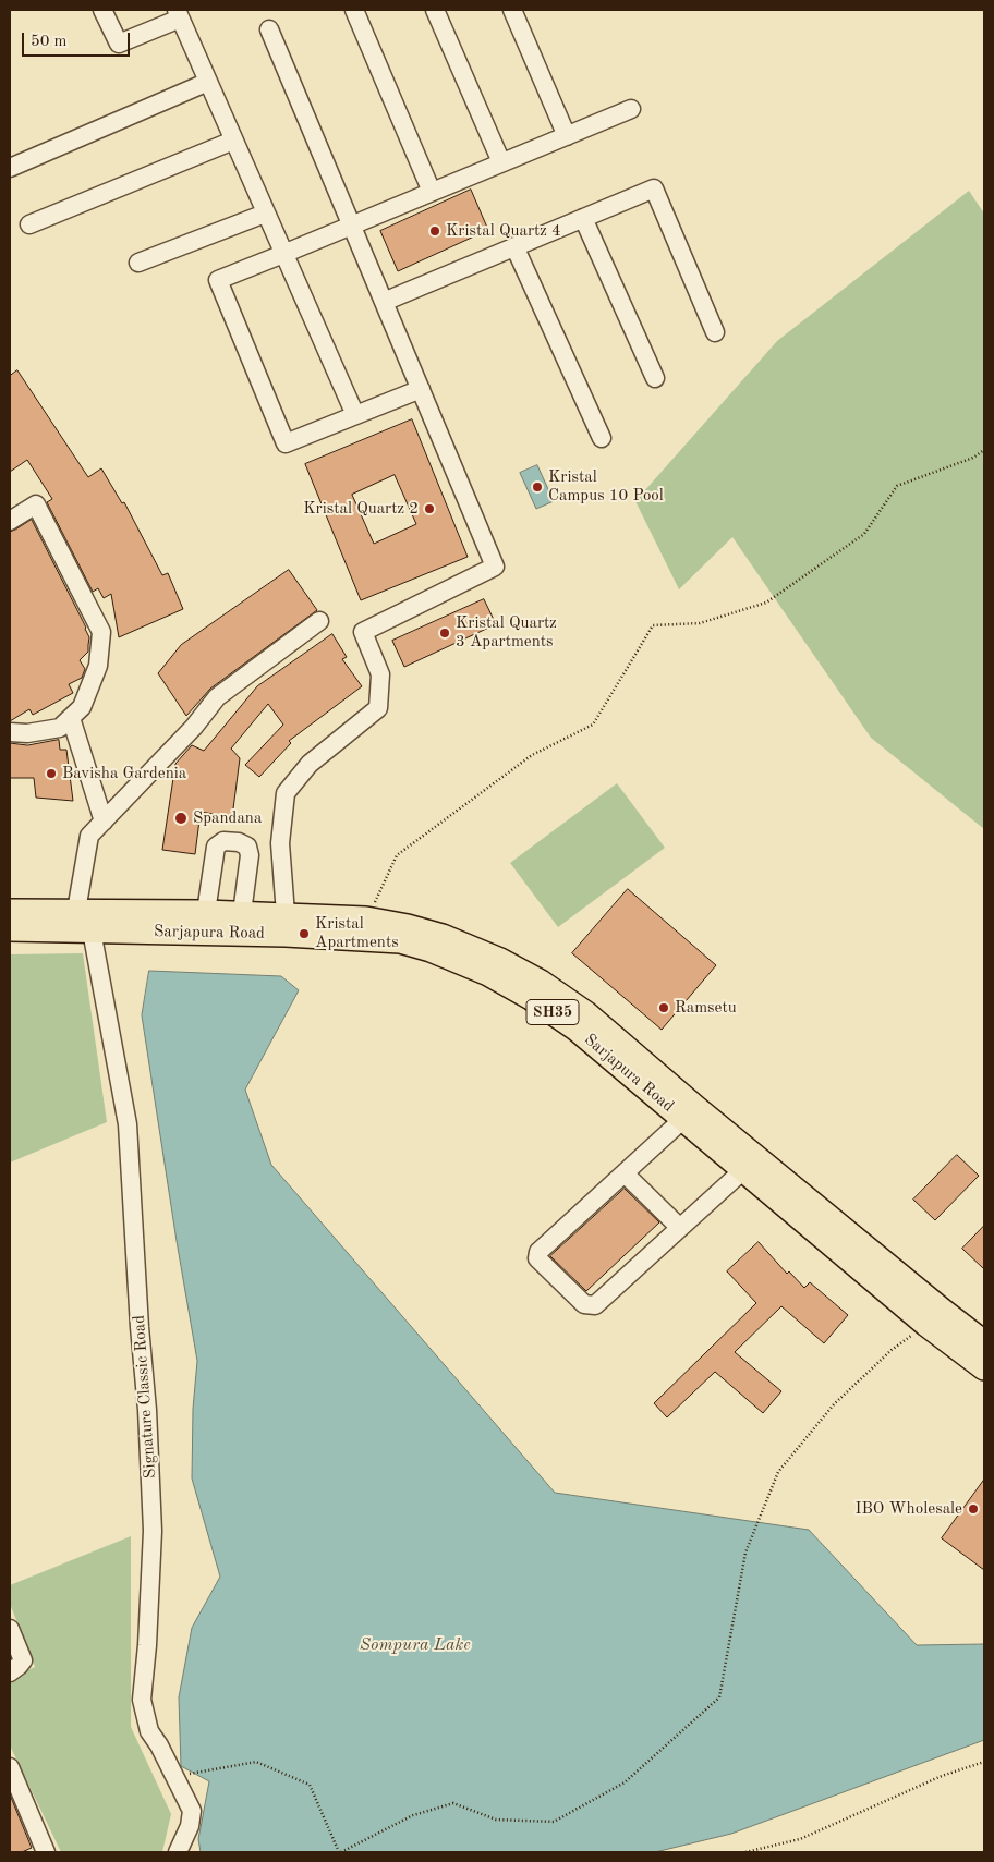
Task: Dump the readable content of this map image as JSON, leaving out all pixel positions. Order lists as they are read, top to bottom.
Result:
{
  "streets": {
    "main road": ["Sarjapura Road", "SH35"],
    "street": ["Signature Classic Road"]
  },
  "crossings": [
    ["Sarjapura Road", "Signature Classic Road"]
  ],
  "water": ["Sompura Lake"],
  "places": [
    "Kristal Quartz 4",
    "Kristal Campus 10 Pool",
    "Kristal Quartz 2",
    "Kristal Quartz 3 Apartments",
    "Bavisha Gardenia",
    "Spandana",
    "Kristal Apartments",
    "Ramsetu",
    "IBO Wholesale"
  ],
  "scale_bar": "50 m"
}
